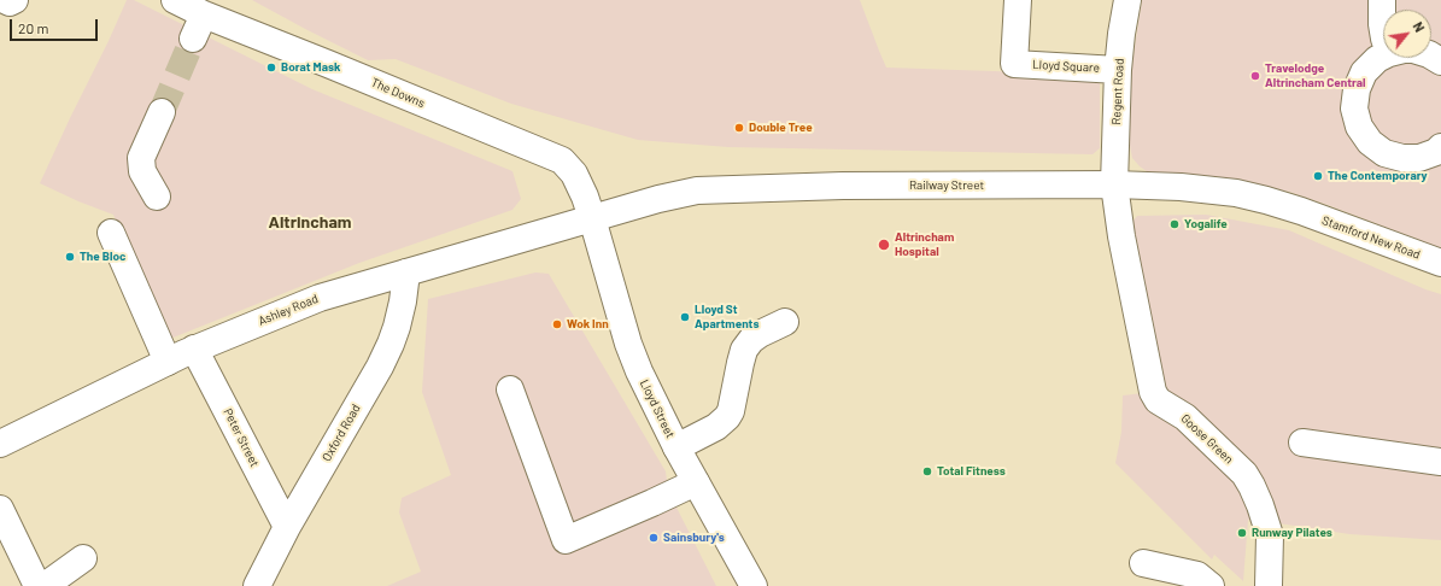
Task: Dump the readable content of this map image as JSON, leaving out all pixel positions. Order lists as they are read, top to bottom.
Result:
{
  "streets": {
    "main road": [
      "Lloyd Square",
      "Regent Road",
      "The Downs",
      "Railway Street",
      "Stamford New Road",
      "Ashley Road",
      "Lloyd Street",
      "Oxford Road",
      "Peter Street",
      "Goose Green"
    ]
  },
  "crossings": [
    ["Lloyd Square", "Regent Road"],
    ["Regent Road", "Railway Street"],
    ["Regent Road", "Goose Green"],
    ["The Downs", "Railway Street"],
    ["The Downs", "Ashley Road"],
    ["The Downs", "Lloyd Street"],
    ["Railway Street", "Stamford New Road"],
    ["Railway Street", "Ashley Road"],
    ["Railway Street", "Lloyd Street"],
    ["Railway Street", "Goose Green"],
    ["Ashley Road", "Lloyd Street"],
    ["Ashley Road", "Oxford Road"],
    ["Ashley Road", "Peter Street"],
    ["Oxford Road", "Peter Street"]
  ],
  "districts": ["Altrincham"],
  "places": [
    "Borat Mask",
    "Travelodge Altrincham Central",
    "Double Tree",
    "The Contemporary",
    "Yogalife",
    "Altrincham Hospital",
    "The Bloc",
    "Lloyd St Apartments",
    "Wok Inn",
    "Total Fitness",
    "Runway Pilates",
    "Sainsbury's"
  ],
  "scale_bar": "20 m",
  "north": "top right"
}
